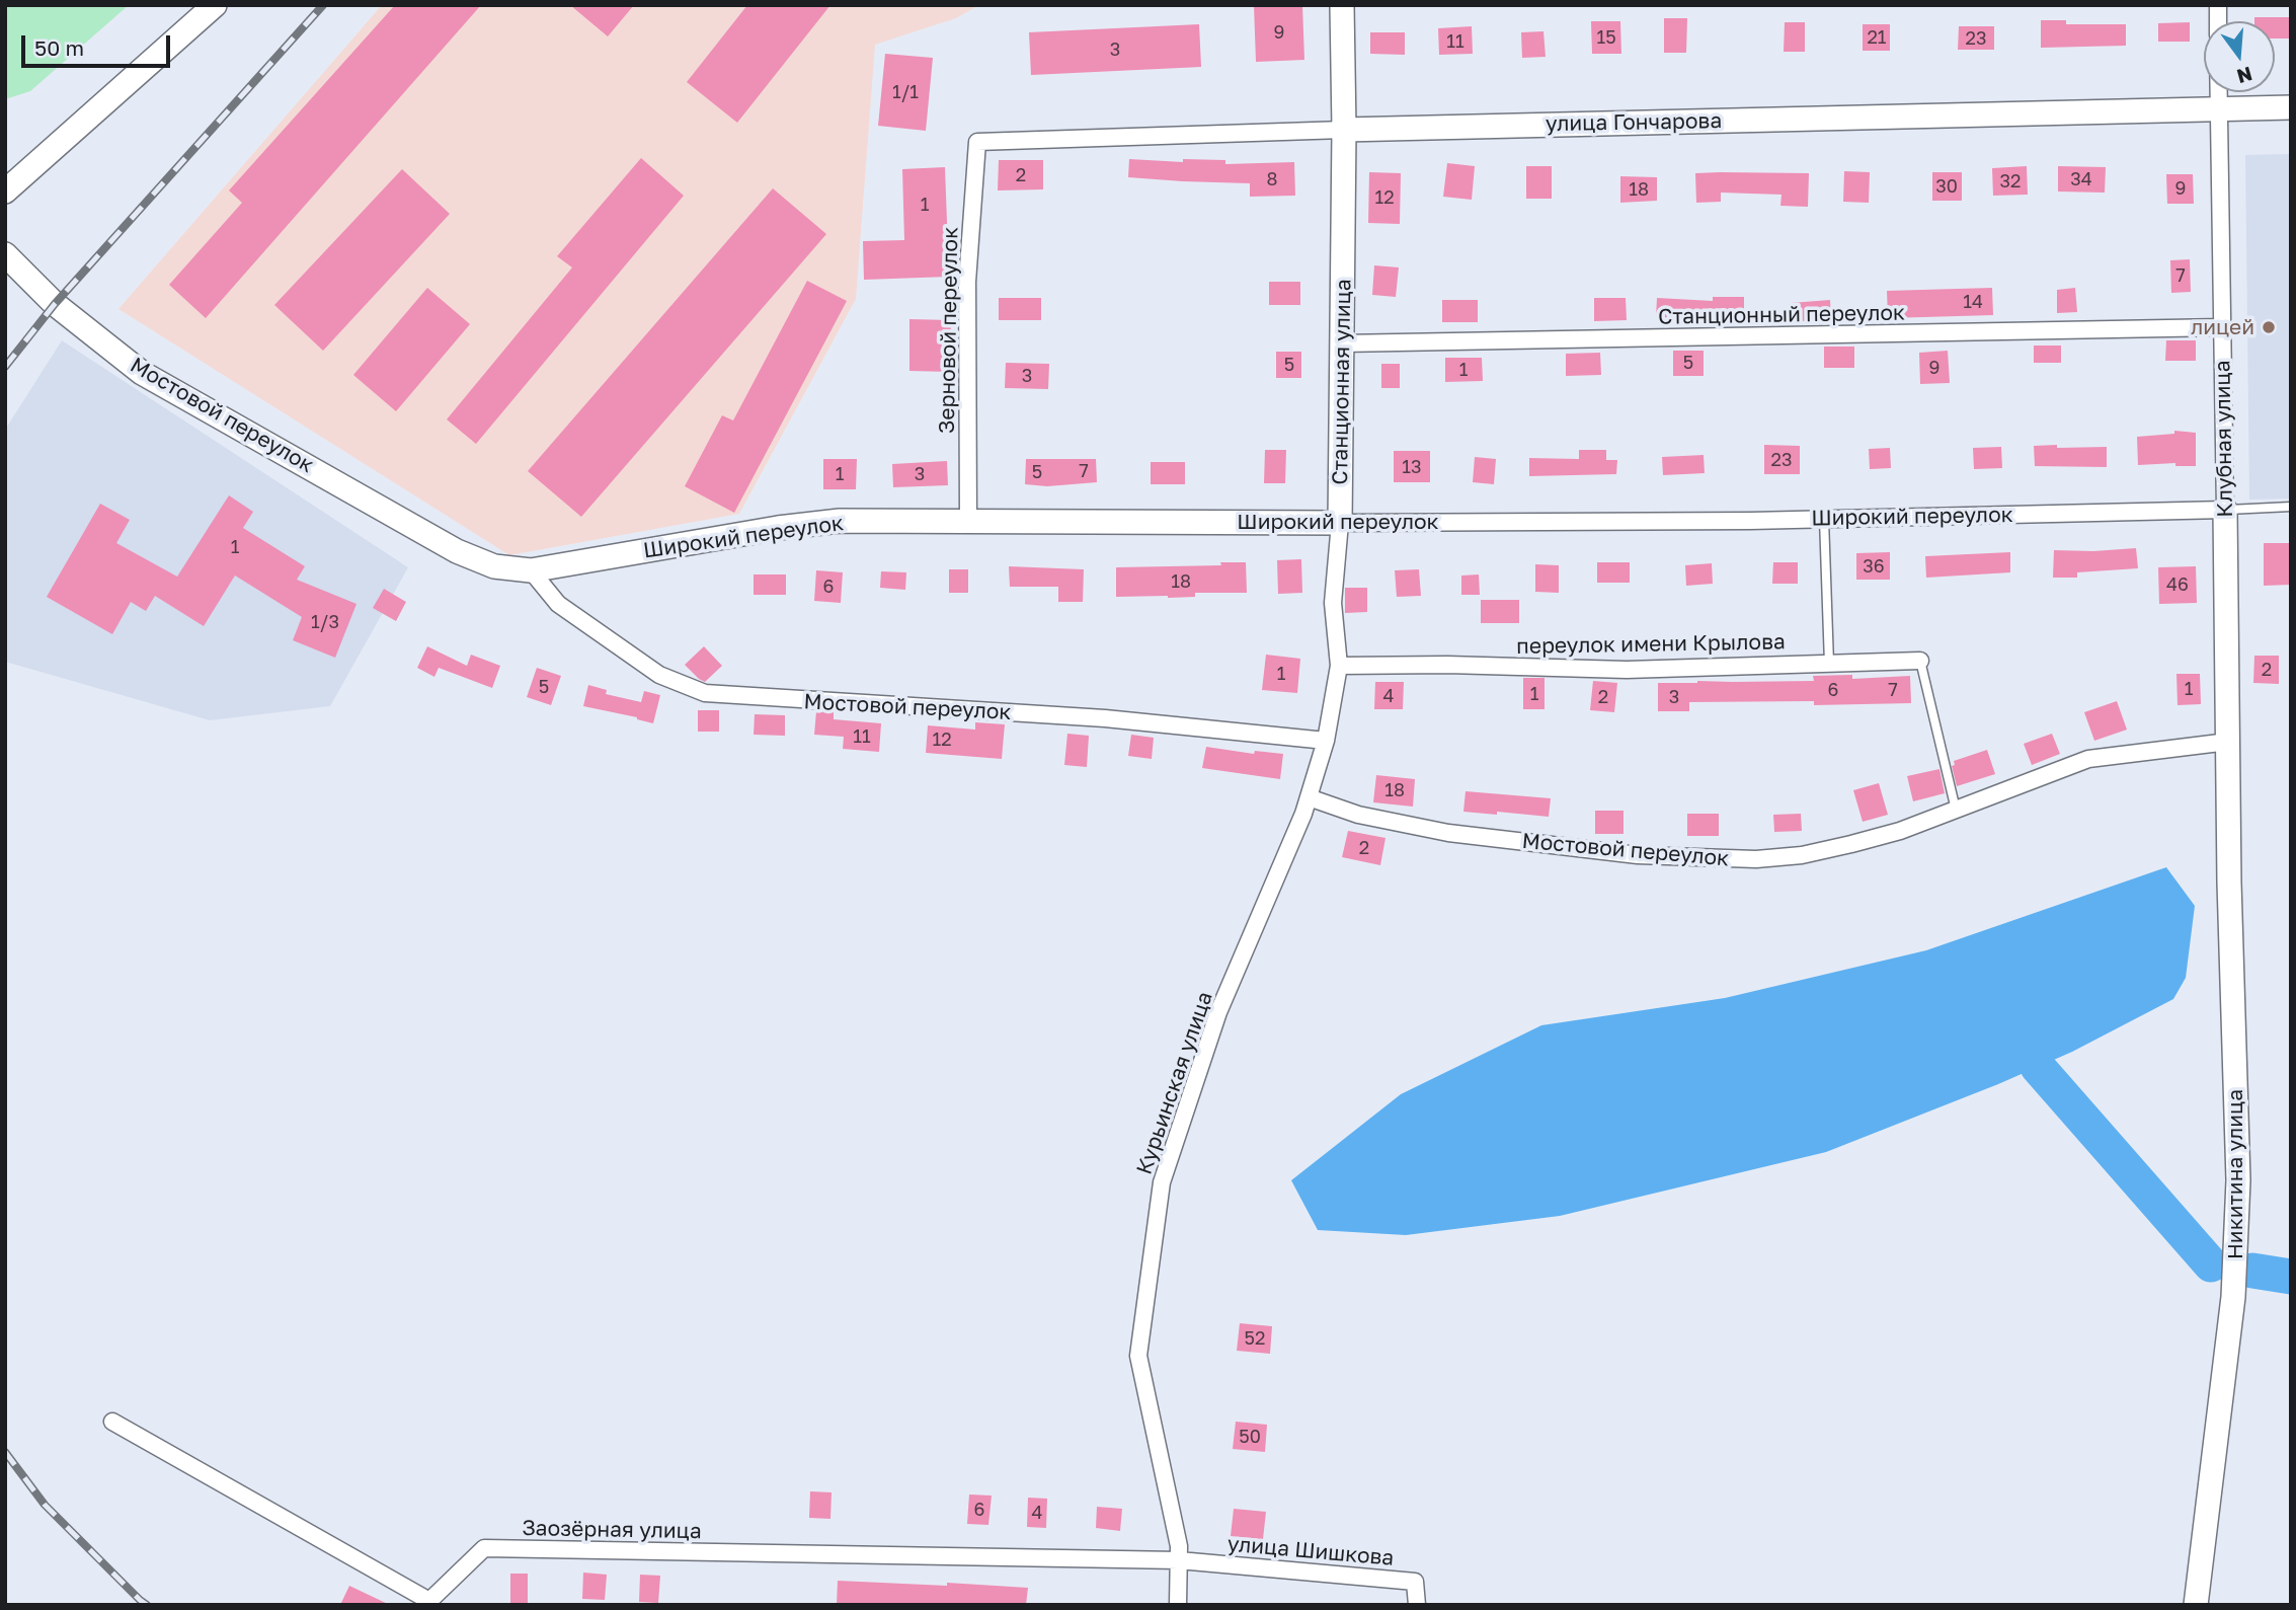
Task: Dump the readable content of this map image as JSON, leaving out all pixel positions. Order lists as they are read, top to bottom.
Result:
{
  "streets": {
    "main road": [
      "улица Гончарова",
      "Станционная улица",
      "Мостовой переулок",
      "Клубная улица",
      "Широкий переулок",
      "Никитина улица"
    ],
    "street": [
      "Станционный переулок",
      "Зерновой переулок",
      "переулок имени Крылова",
      "Курьинская улица",
      "Заозёрная улица",
      "улица Шишкова"
    ]
  },
  "crossings": [
    ["улица Гончарова", "Зерновой переулок"],
    ["улица Гончарова", "Станционная улица"],
    ["улица Гончарова", "Клубная улица"],
    ["Станционный переулок", "Станционная улица"],
    ["Станционный переулок", "Клубная улица"],
    ["Зерновой переулок", "Широкий переулок"],
    ["Станционная улица", "Мостовой переулок"],
    ["Станционная улица", "Широкий переулок"],
    ["Станционная улица", "переулок имени Крылова"],
    ["Станционная улица", "Курьинская улица"],
    ["Мостовой переулок", "Клубная улица"],
    ["Мостовой переулок", "Широкий переулок"],
    ["Мостовой переулок", "Курьинская улица"],
    ["Мостовой переулок", "Никитина улица"],
    ["Клубная улица", "Широкий переулок"],
    ["Клубная улица", "Никитина улица"],
    ["Курьинская улица", "Заозёрная улица"],
    ["Курьинская улица", "улица Шишкова"],
    ["Заозёрная улица", "улица Шишкова"]
  ],
  "places": ["лицей"],
  "house_numbers": [
    "9",
    "15",
    "21",
    "23",
    "11",
    "3",
    "1/1",
    "2",
    "8",
    "34",
    "32",
    "30",
    "9",
    "18",
    "12",
    "1",
    "7",
    "14",
    "5",
    "5",
    "9",
    "1",
    "3",
    "23",
    "13",
    "7",
    "5",
    "1",
    "3",
    "1",
    "36",
    "18",
    "46",
    "6",
    "1/3",
    "2",
    "1",
    "5",
    "1",
    "6",
    "7",
    "1",
    "4",
    "2",
    "3",
    "11",
    "12",
    "18",
    "2",
    "52",
    "50",
    "6",
    "4"
  ],
  "scale_bar": "50 m",
  "north": "bottom"
}
